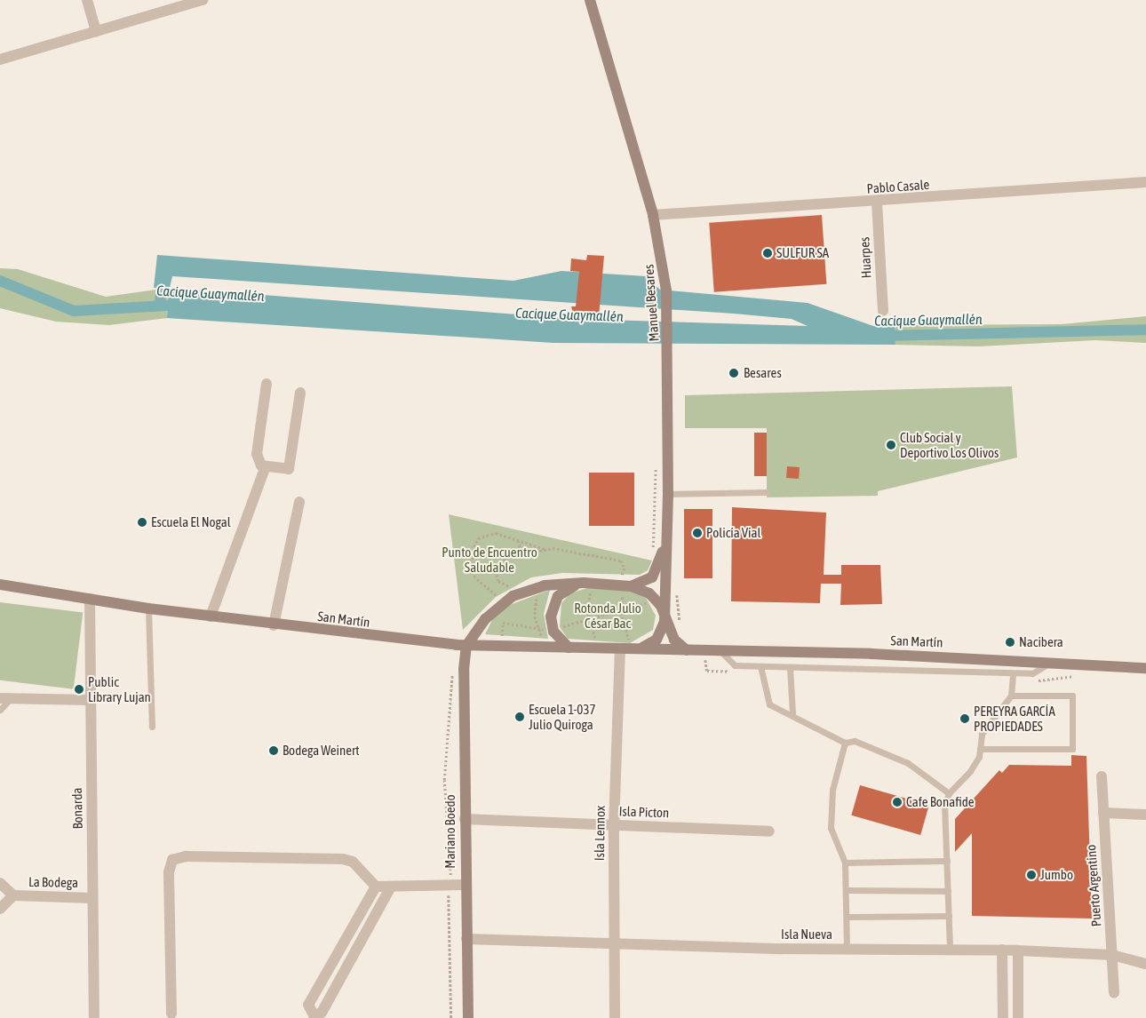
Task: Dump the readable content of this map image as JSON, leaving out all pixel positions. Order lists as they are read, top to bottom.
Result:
{
  "streets": {
    "main road": ["Manuel Besares", "San Martín", "Mariano Boedo"],
    "street": [
      "Pablo Casale",
      "Huarpes",
      "Bonarda",
      "Isla Picton",
      "Isla Lennox",
      "La Bodega",
      "Puerto Argentino",
      "Isla Nueva"
    ]
  },
  "crossings": [
    ["Pablo Casale", "Huarpes"],
    ["Pablo Casale", "Manuel Besares"],
    ["San Martín", "Bonarda"],
    ["San Martín", "Mariano Boedo"],
    ["San Martín", "Isla Lennox"],
    ["Bonarda", "La Bodega"],
    ["Isla Picton", "Mariano Boedo"],
    ["Isla Picton", "Isla Lennox"],
    ["Mariano Boedo", "Isla Nueva"],
    ["Isla Lennox", "Isla Nueva"],
    ["Puerto Argentino", "Isla Nueva"]
  ],
  "water": ["Cacique Guaymallén"],
  "parks": ["Punto de Encuentro Saludable", "Rotonda Julio César Bac"],
  "places": [
    "SULFUR SA",
    "Besares",
    "Club Social y Deportivo Los Olivos",
    "Escuela El Nogal",
    "Policía Vial",
    "Nacibera",
    "Public Library Lujan",
    "Escuela 1-037 Julio Quiroga",
    "PEREYRA GARCÍA PROPIEDADES",
    "Bodega Weinert",
    "Cafe Bonafide",
    "Jumbo"
  ]
}
